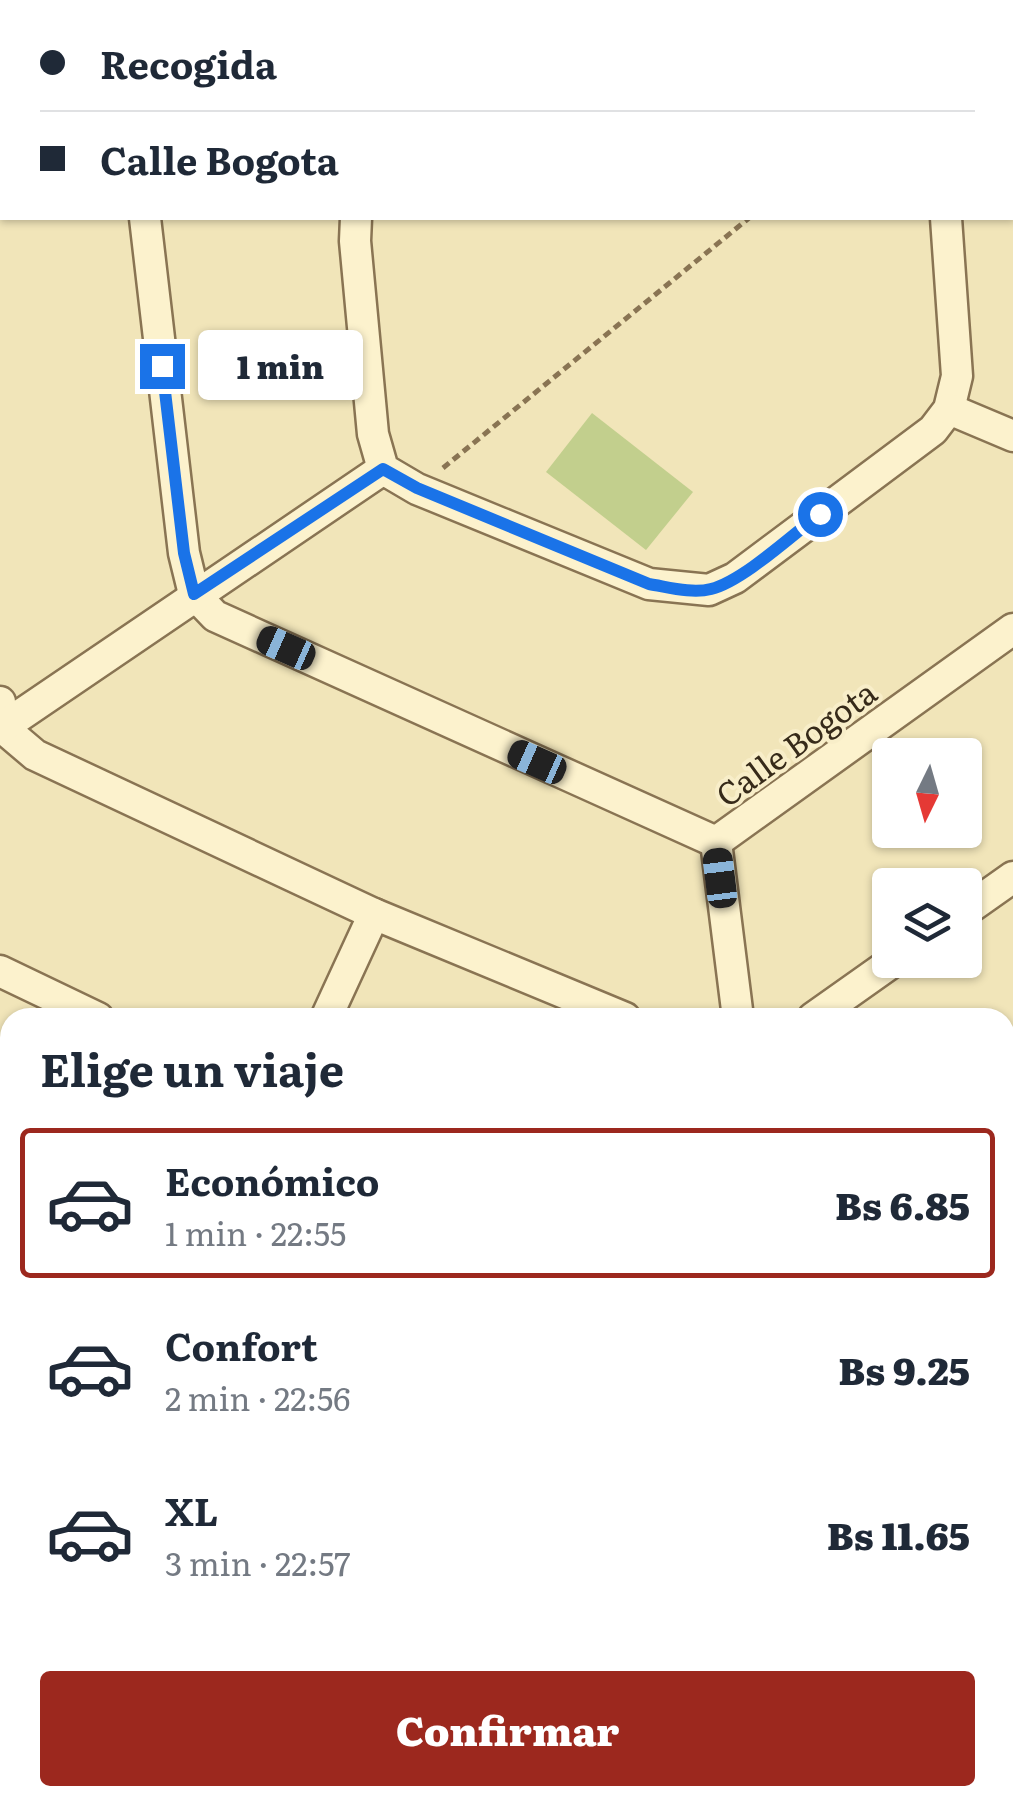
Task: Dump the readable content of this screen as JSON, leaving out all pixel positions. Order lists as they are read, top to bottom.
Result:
{
  "streets": {
    "street": ["Calle Bogota"]
  },
  "north": "bottom",
  "page": {
    "banner": ["Recogida", "Calle Bogota"],
    "bubble": "1 min",
    "heading": "Elige un viaje",
    "list": [
      {
        "name": "Económico",
        "note": "1 min · 22:55",
        "value": "Bs 6.85"
      },
      {
        "name": "Confort",
        "note": "2 min · 22:56",
        "value": "Bs 9.25"
      },
      {
        "name": "XL",
        "note": "3 min · 22:57",
        "value": "Bs 11.65"
      }
    ],
    "buttons": "Confirmar"
  }
}
